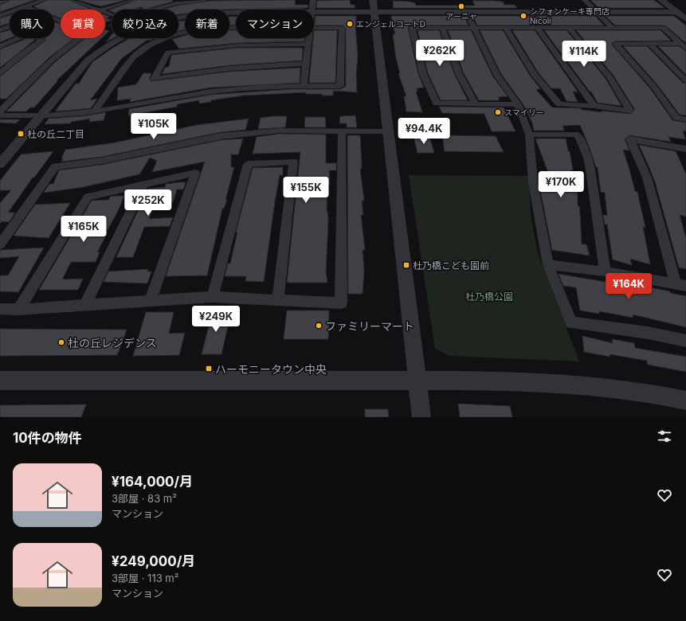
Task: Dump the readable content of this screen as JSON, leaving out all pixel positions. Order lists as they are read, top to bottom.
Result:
{
  "parks": ["杜乃橋公園"],
  "places": {
    "other": [
      "アーニャ",
      "シフォンケーキ専門店 Nicoli",
      "エンジェルコートD",
      "スマイリー",
      "ファミリーマート",
      "杜の丘レジデンス"
    ],
    "transit": ["杜の丘二丁目", "杜乃橋こども園前", "ハーモニータウン中央"]
  },
  "page": {
    "chip": [
      "購入",
      "賃貸",
      "絞り込み",
      "新着",
      "マンション"
    ],
    "price": [
      "¥262K",
      "¥114K",
      "¥105K",
      "¥94.4K",
      "¥170K",
      "¥155K",
      "¥252K",
      "¥165K",
      "¥164K",
      "¥249K"
    ],
    "heading": "10件の物件",
    "list": [
      {
        "name": "¥164,000/月",
        "note": "3部屋 · 83 m² · マンション"
      },
      {
        "name": "¥249,000/月",
        "note": "3部屋 · 113 m² · マンション"
      }
    ]
  }
}
